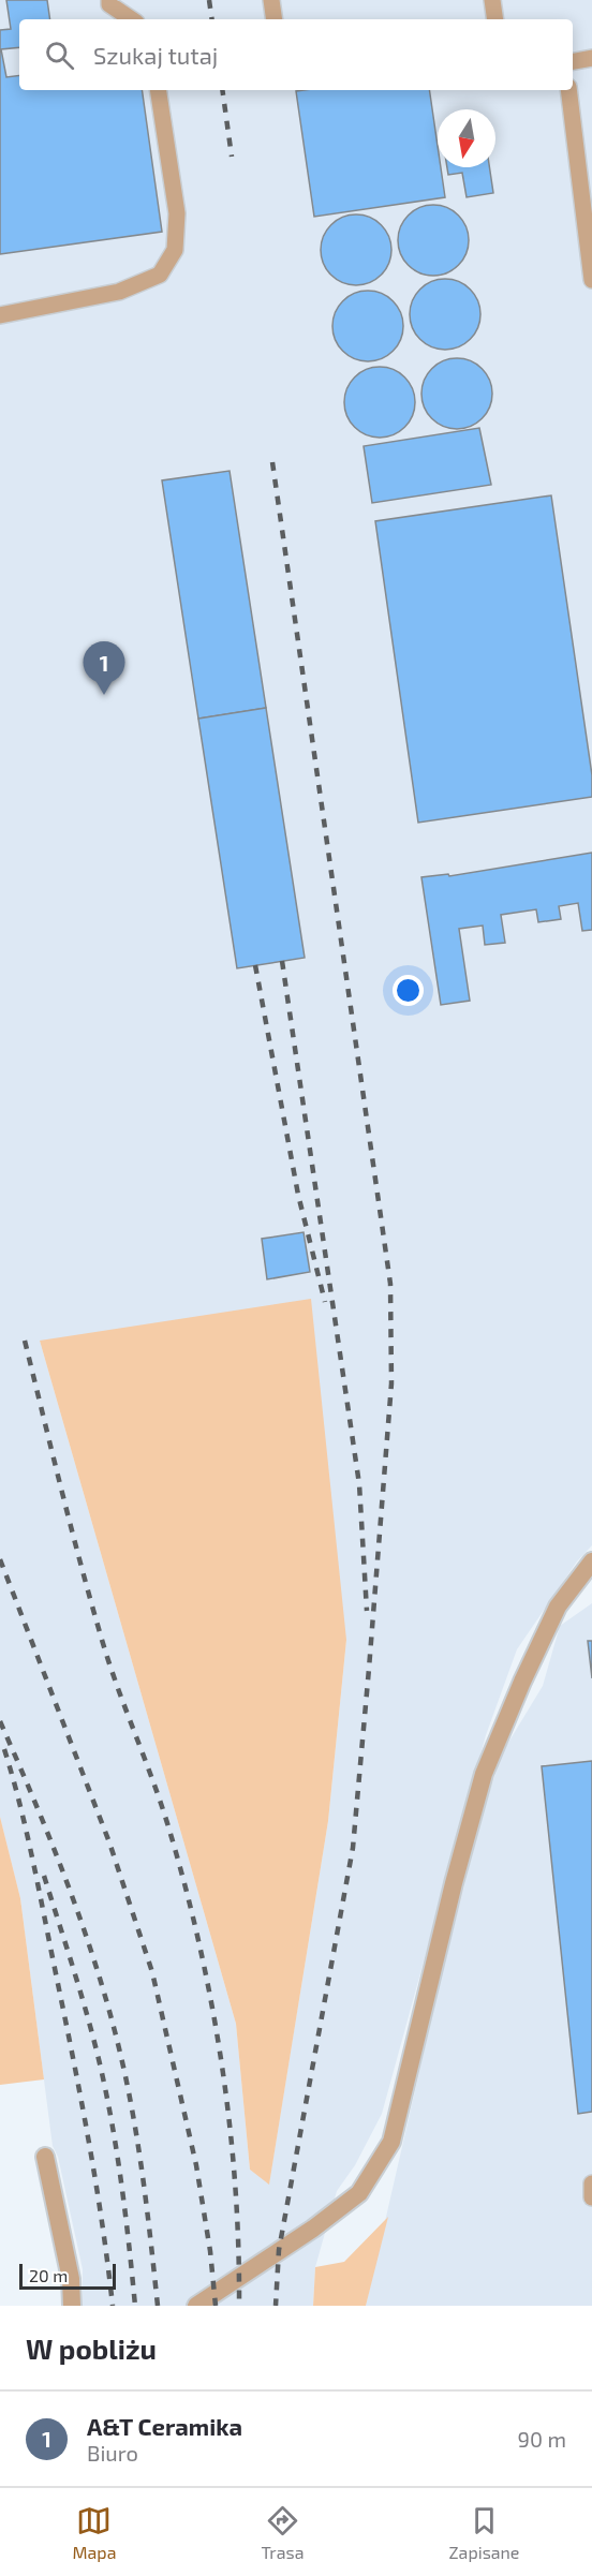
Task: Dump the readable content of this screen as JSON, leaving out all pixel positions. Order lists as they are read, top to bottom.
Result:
{
  "scale_bar": "20 m",
  "north": "bottom",
  "page": {
    "search": "Szukaj tutaj",
    "pins": "1",
    "scale": "20 m",
    "heading": "W pobliżu",
    "list": [
      {
        "mark": "1",
        "name": "A&T Ceramika",
        "note": "Biuro",
        "value": "90 m"
      }
    ],
    "nav": ["Mapa", "Trasa", "Zapisane"]
  }
}
